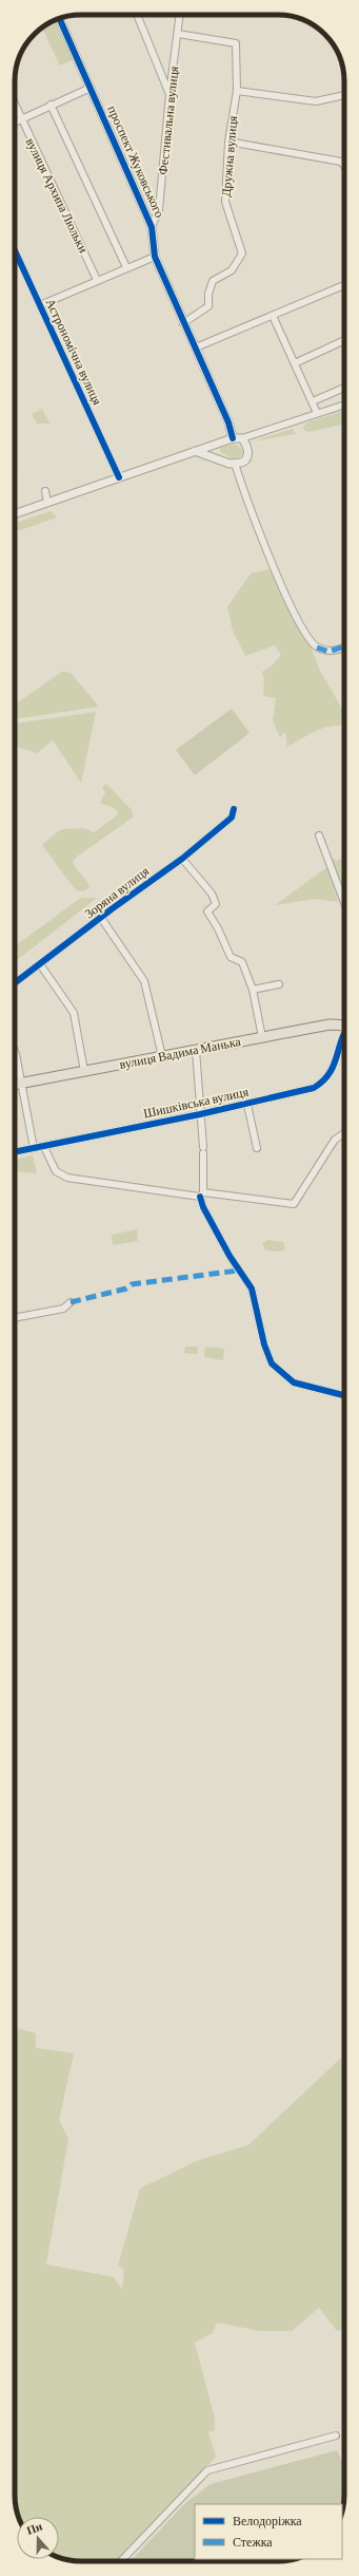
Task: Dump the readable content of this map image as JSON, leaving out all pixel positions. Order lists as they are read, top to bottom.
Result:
{
  "streets": {
    "main road": ["вулиця Вадима Манька"],
    "street": [
      "Фестивальна вулиця",
      "Дружна вулиця",
      "проспект Жуковського",
      "вулиця Архипа Люльки",
      "Астрономічна вулиця",
      "Зоряна вулиця",
      "Шишківська вулиця"
    ]
  },
  "crossings": [
    ["Фестивальна вулиця", "Дружна вулиця"],
    ["Фестивальна вулиця", "проспект Жуковського"],
    ["Дружна вулиця", "проспект Жуковського"]
  ],
  "legend": ["Велодоріжка", "Стежка"],
  "north": "top"
}
